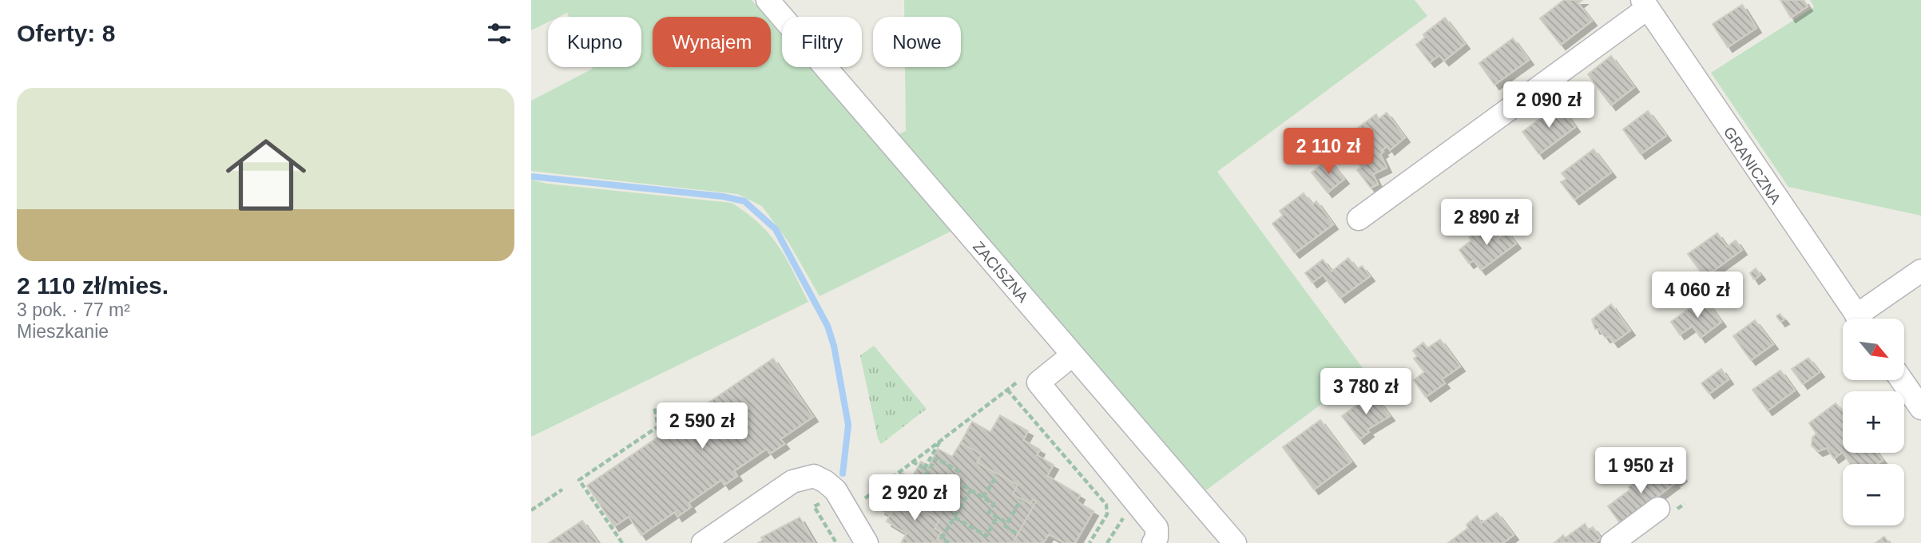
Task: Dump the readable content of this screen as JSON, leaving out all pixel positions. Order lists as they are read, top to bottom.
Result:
{
  "streets": {
    "street": ["GRANICZNA", "ZACISZNA"]
  },
  "north": "bottom right",
  "page": {
    "heading": "Oferty: 8",
    "chip": [
      "Kupno",
      "Wynajem",
      "Filtry",
      "Nowe"
    ],
    "list": [
      {
        "name": "2 110 zł/mies.",
        "note": "3 pok. · 77 m² · Mieszkanie"
      }
    ],
    "price": [
      "2 090 zł",
      "2 110 zł",
      "2 890 zł",
      "4 060 zł",
      "3 780 zł",
      "2 590 zł",
      "1 950 zł",
      "2 920 zł"
    ],
    "map_buttons": ["+", "−"]
  }
}
